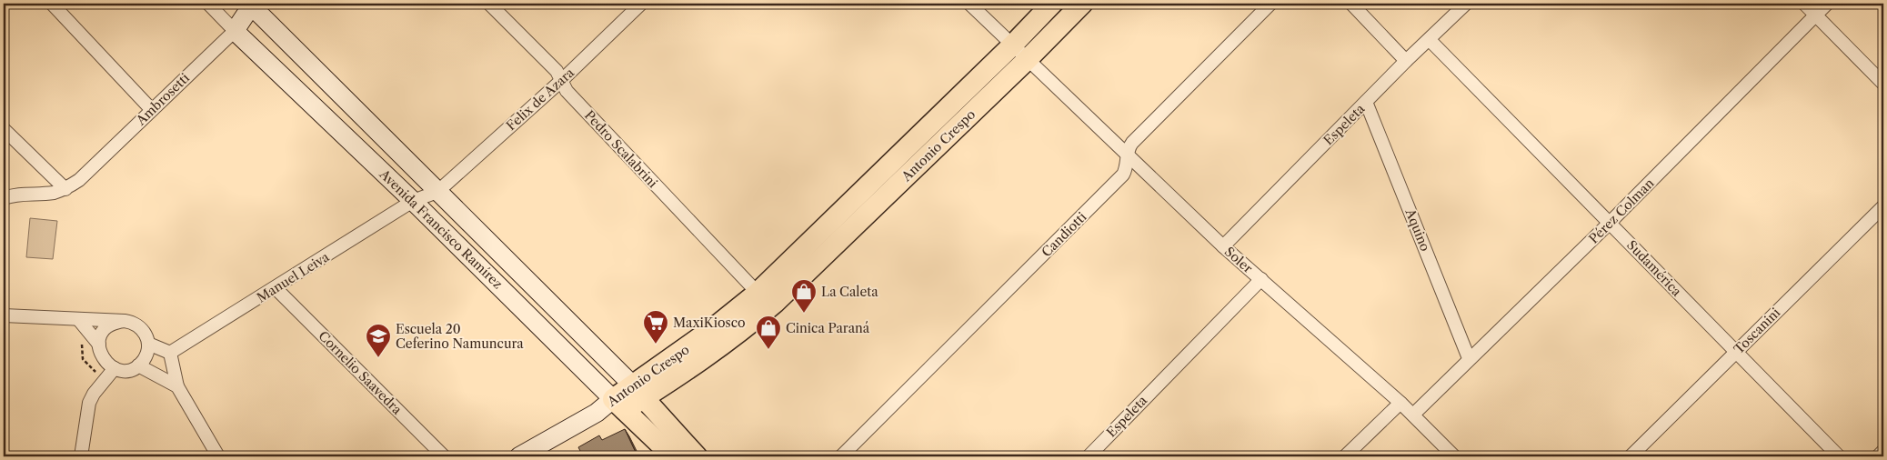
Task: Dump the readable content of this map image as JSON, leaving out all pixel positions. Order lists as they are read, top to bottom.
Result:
{
  "streets": {
    "main road": ["Antonio Crespo", "Avenida Francisco Ramírez"],
    "street": [
      "Ambrosetti",
      "Felix de Azara",
      "Espeleta",
      "Pedro Scalabrini",
      "Pérez Colman",
      "Aquino",
      "Candiotti",
      "Soler",
      "Sudamérica",
      "Manuel Leiva",
      "Toscanini",
      "Cornelio Saavedra"
    ]
  },
  "crossings": [
    ["Ambrosetti", "Avenida Francisco Ramírez"],
    ["Felix de Azara", "Pedro Scalabrini"],
    ["Felix de Azara", "Avenida Francisco Ramírez"],
    ["Felix de Azara", "Manuel Leiva"],
    ["Espeleta", "Aquino"],
    ["Espeleta", "Soler"],
    ["Espeleta", "Sudamérica"],
    ["Antonio Crespo", "Pedro Scalabrini"],
    ["Antonio Crespo", "Avenida Francisco Ramírez"],
    ["Antonio Crespo", "Soler"],
    ["Pérez Colman", "Aquino"],
    ["Pérez Colman", "Soler"],
    ["Pérez Colman", "Sudamérica"],
    ["Avenida Francisco Ramírez", "Manuel Leiva"],
    ["Candiotti", "Soler"],
    ["Sudamérica", "Toscanini"],
    ["Manuel Leiva", "Cornelio Saavedra"]
  ],
  "places": {
    "shop": ["La Caleta", "Cinica Paraná"],
    "supermarket": ["MaxiKiosco"],
    "school or university": ["Escuela 20 Ceferino Namuncura"]
  }
}
